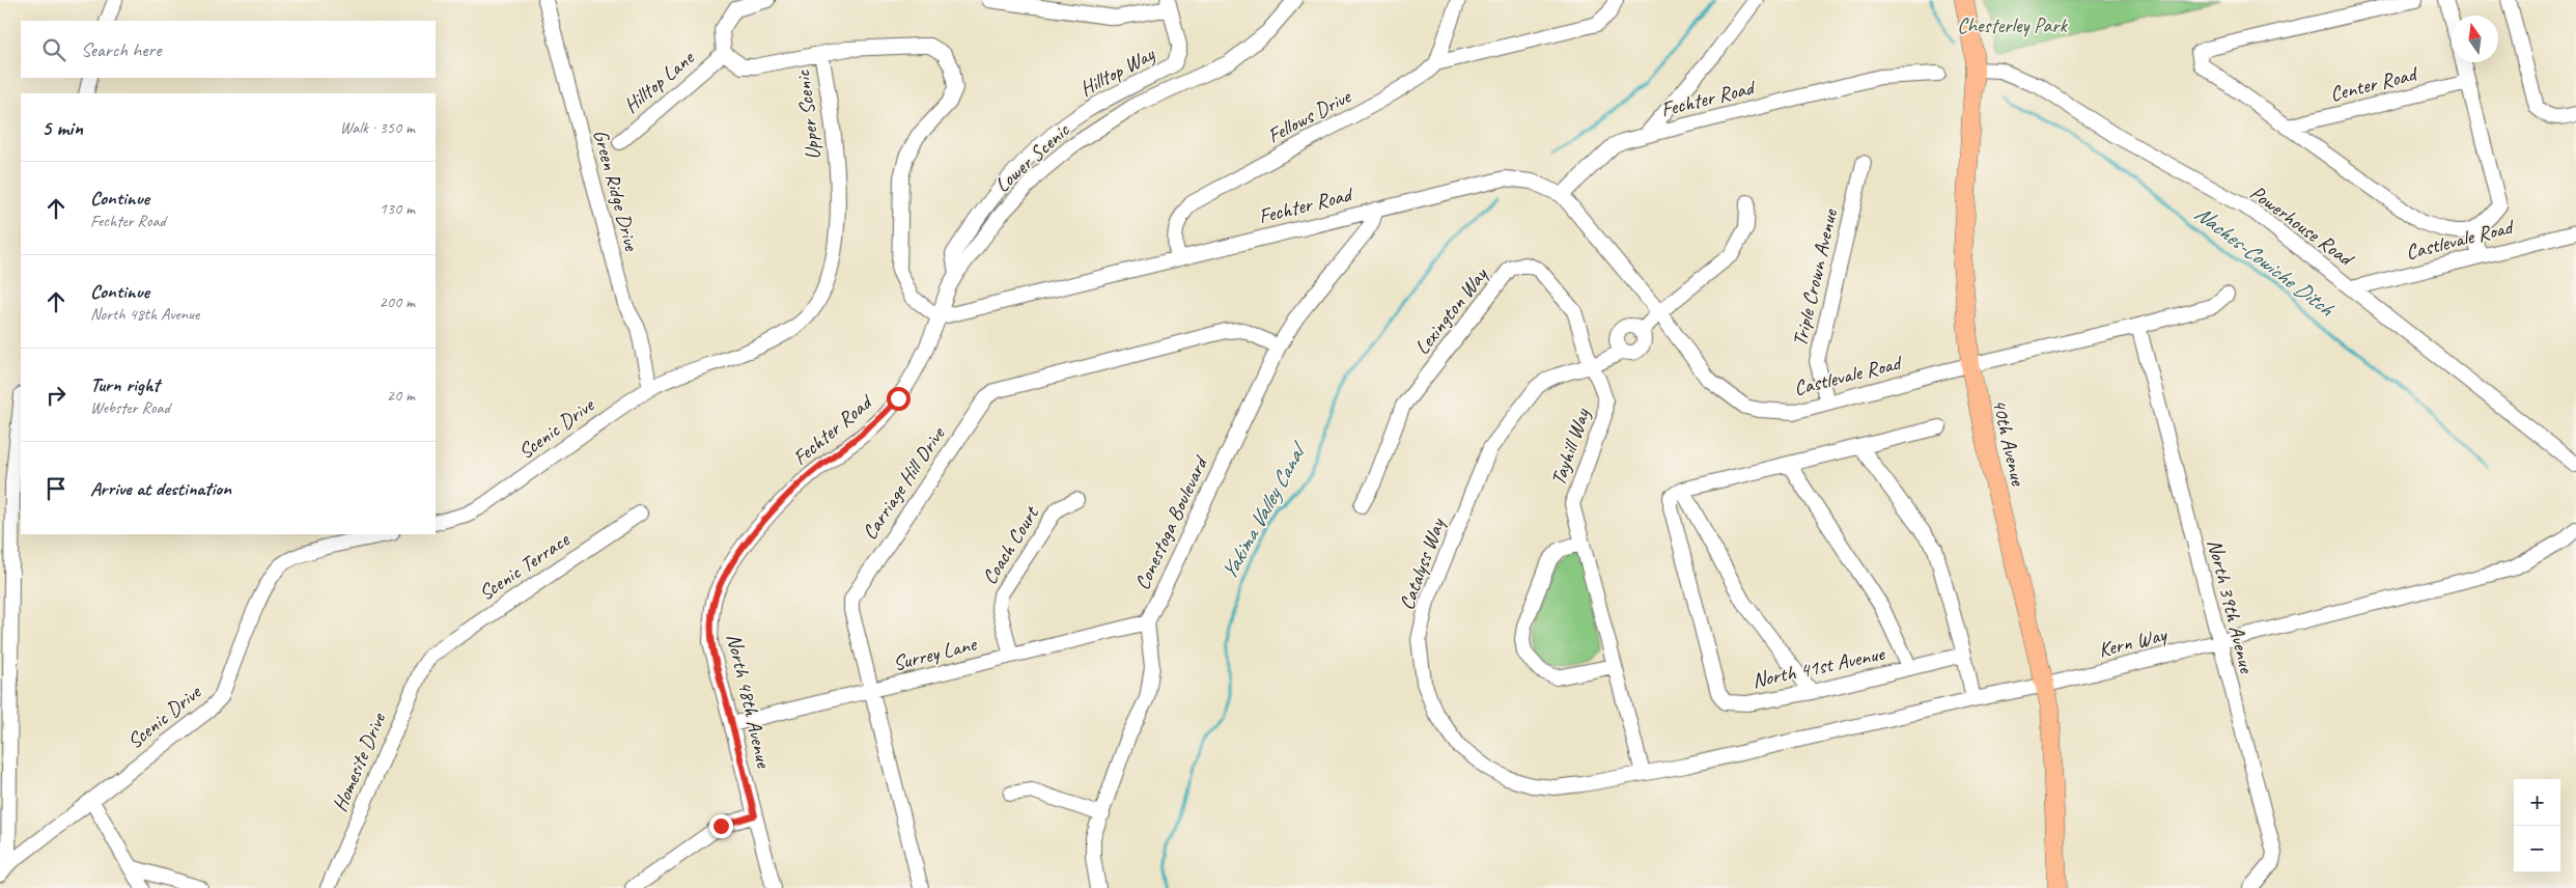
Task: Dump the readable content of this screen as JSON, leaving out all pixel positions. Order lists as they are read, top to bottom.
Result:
{
  "streets": {
    "main road": ["40th Avenue"],
    "street": [
      "Hilltop Way",
      "Hilltop Lane",
      "Center Road",
      "Fechter Road",
      "Upper Scenic",
      "Fellows Drive",
      "Lower Scenic",
      "Green Ridge Drive",
      "Powerhouse Road",
      "Castlevale Road",
      "Triple Crown Avenue",
      "Lexington Way",
      "Scenic Drive",
      "Tayhill Way",
      "Carriage Hill Drive",
      "Conestoga Boulevard",
      "Coach Court",
      "Catalyss Way",
      "Scenic Terrace",
      "North 39th Avenue",
      "Kern Way",
      "Surrey Lane",
      "North 41st Avenue",
      "North 48th Avenue",
      "Homesite Drive"
    ]
  },
  "crossings": [
    ["Hilltop Way", "Lower Scenic"],
    ["Fechter Road", "Upper Scenic"],
    ["Fechter Road", "Fellows Drive"],
    ["Fechter Road", "Lower Scenic"],
    ["Fechter Road", "Castlevale Road"],
    ["Fechter Road", "Conestoga Boulevard"],
    ["Fechter Road", "North 48th Avenue"],
    ["Upper Scenic", "Lower Scenic"],
    ["Upper Scenic", "Scenic Drive"],
    ["Green Ridge Drive", "Scenic Drive"],
    ["Powerhouse Road", "Castlevale Road"],
    ["Powerhouse Road", "40th Avenue"],
    ["Castlevale Road", "Triple Crown Avenue"],
    ["Castlevale Road", "40th Avenue"],
    ["Castlevale Road", "Catalyss Way"],
    ["Castlevale Road", "North 39th Avenue"],
    ["Lexington Way", "Tayhill Way"],
    ["Lexington Way", "Catalyss Way"],
    ["40th Avenue", "Kern Way"],
    ["Tayhill Way", "Catalyss Way"],
    ["Carriage Hill Drive", "Conestoga Boulevard"],
    ["Carriage Hill Drive", "Surrey Lane"],
    ["Conestoga Boulevard", "Surrey Lane"],
    ["Coach Court", "Surrey Lane"],
    ["Catalyss Way", "Kern Way"],
    ["Scenic Terrace", "Homesite Drive"],
    ["North 39th Avenue", "Kern Way"],
    ["Surrey Lane", "North 48th Avenue"]
  ],
  "water": ["Naches-Cowiche Ditch", "Yakima Valley Canal"],
  "parks": ["Chesterley Park"],
  "north": "top",
  "page": {
    "search": "Search here",
    "heading": ["5 min", "Walk · 350 m"],
    "list": [
      ["Continue", "Fechter Road", "130 m"],
      ["Continue", "North 48th Avenue", "200 m"],
      ["Turn right", "Webster Road", "20 m"],
      "Arrive at destination"
    ],
    "map_buttons": ["+", "−"]
  }
}
